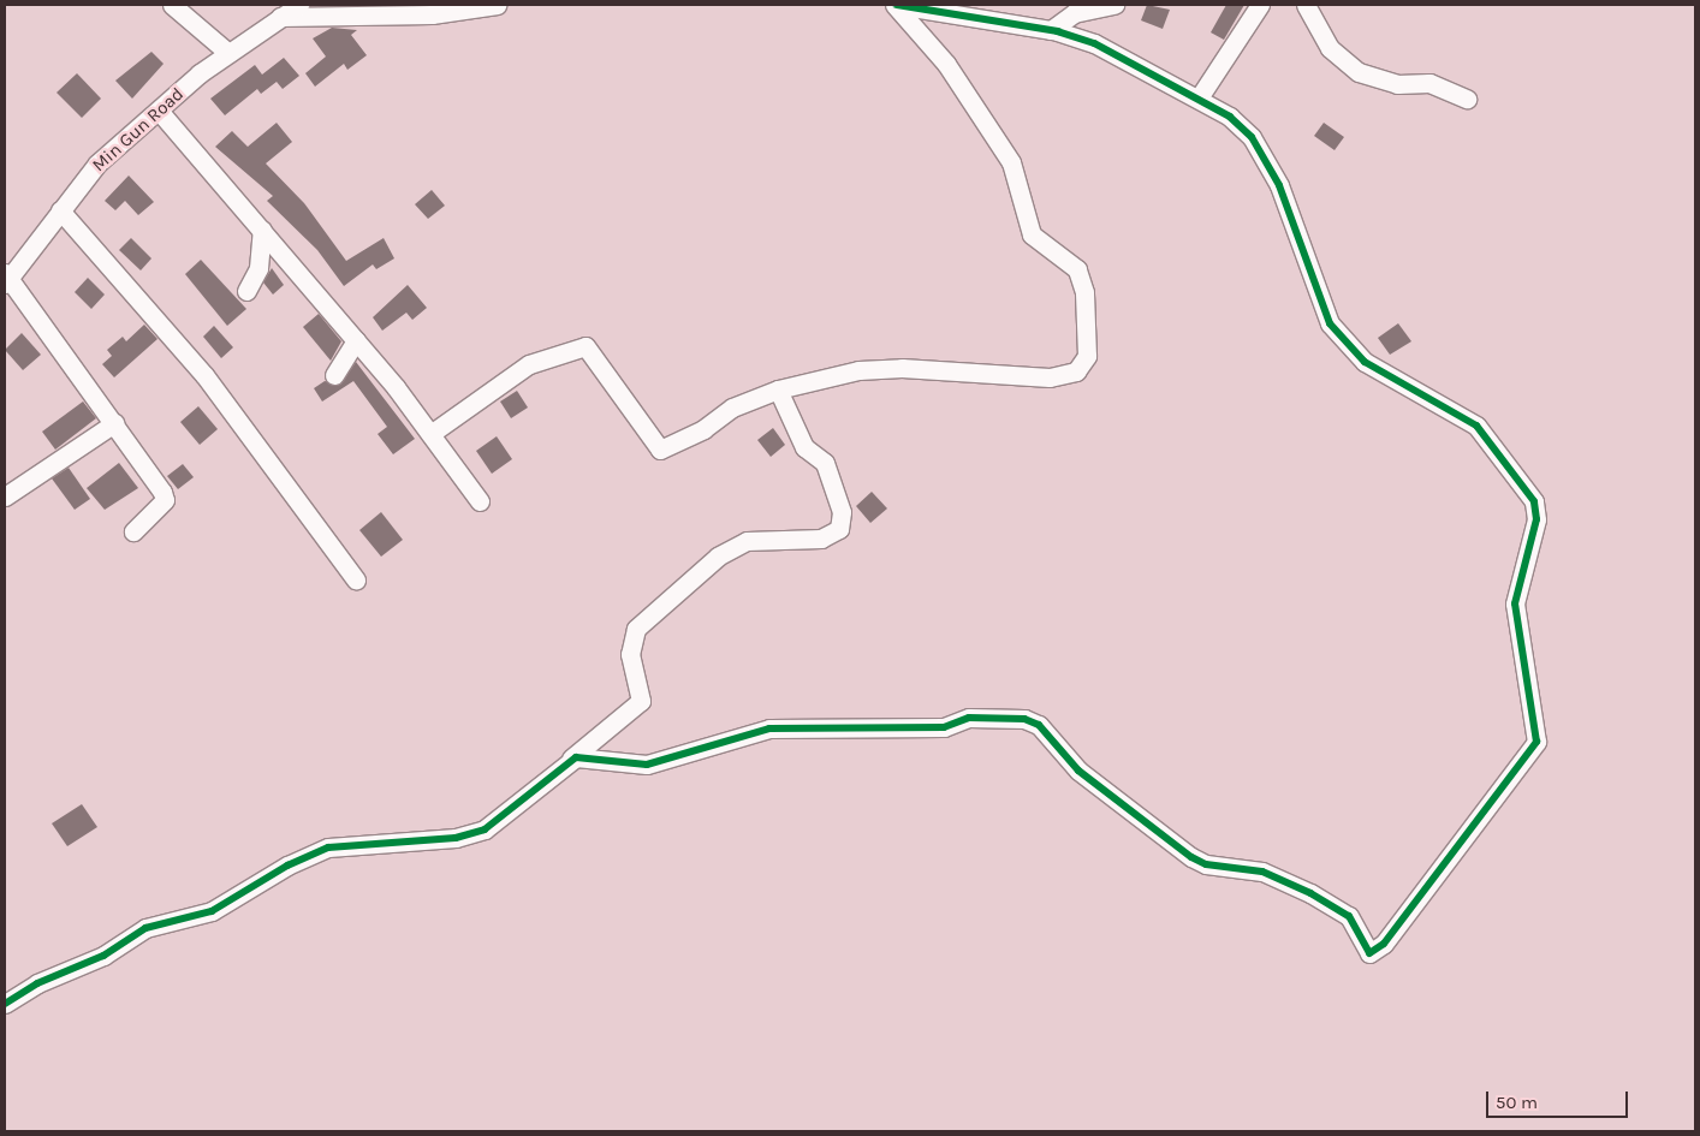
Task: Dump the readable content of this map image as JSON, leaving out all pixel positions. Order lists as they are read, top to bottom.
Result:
{
  "streets": {
    "street": ["Min Gun Road"]
  },
  "scale_bar": "50 m"
}
